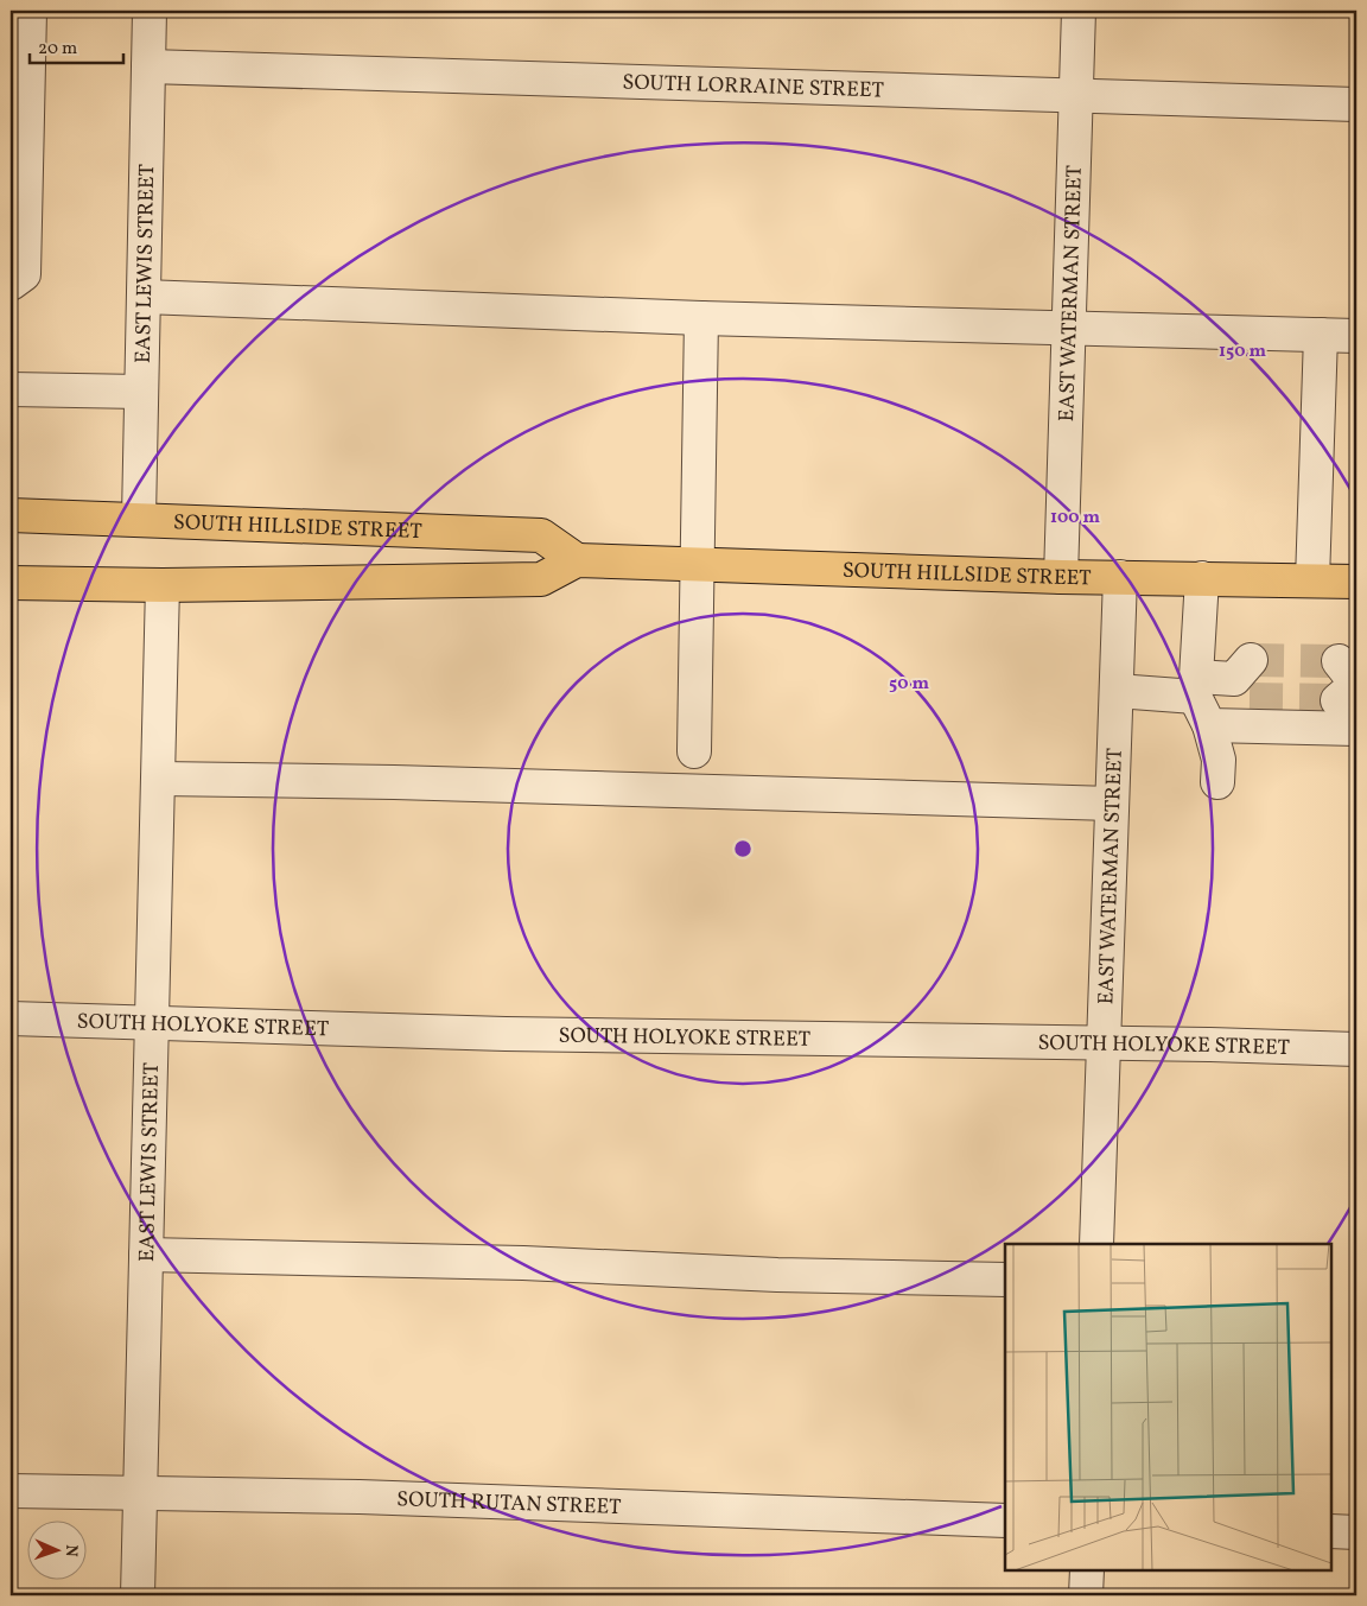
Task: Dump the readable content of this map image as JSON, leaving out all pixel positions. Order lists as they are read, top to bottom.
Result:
{
  "streets": {
    "main road": ["SOUTH HILLSIDE STREET"],
    "street": [
      "SOUTH LORRAINE STREET",
      "EAST LEWIS STREET",
      "EAST WATERMAN STREET",
      "SOUTH HOLYOKE STREET",
      "SOUTH RUTAN STREET"
    ]
  },
  "crossings": [
    ["SOUTH LORRAINE STREET", "EAST LEWIS STREET"],
    ["SOUTH LORRAINE STREET", "EAST WATERMAN STREET"],
    ["EAST LEWIS STREET", "SOUTH HILLSIDE STREET"],
    ["EAST LEWIS STREET", "SOUTH HOLYOKE STREET"],
    ["EAST LEWIS STREET", "SOUTH RUTAN STREET"],
    ["EAST WATERMAN STREET", "SOUTH HILLSIDE STREET"],
    ["EAST WATERMAN STREET", "SOUTH HOLYOKE STREET"]
  ],
  "scale_bar": "20 m",
  "north": "right",
  "rings": ["150 m", "100 m", "50 m"]
}
